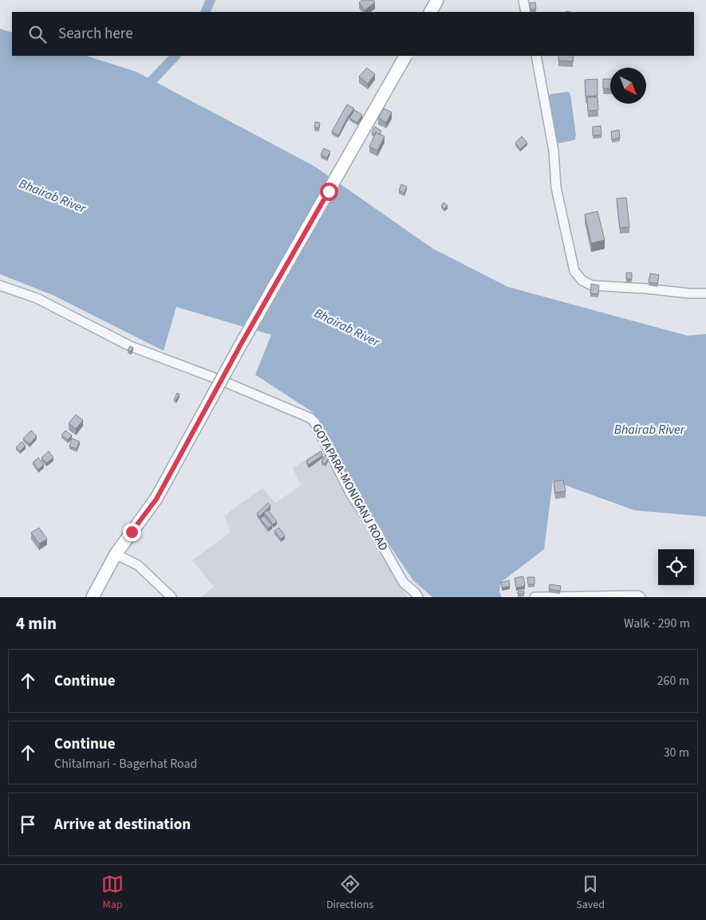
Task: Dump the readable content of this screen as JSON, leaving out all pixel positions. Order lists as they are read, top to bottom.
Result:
{
  "streets": {
    "street": ["GOTAPARA-MONIGANJ ROAD"]
  },
  "water": ["Bhairab River"],
  "north": "bottom right",
  "page": {
    "search": "Search here",
    "heading": ["4 min", "Walk · 290 m"],
    "list": [
      ["Continue", "260 m"],
      ["Continue", "Chitalmari - Bagerhat Road", "30 m"],
      "Arrive at destination"
    ],
    "nav": ["Map", "Directions", "Saved"]
  }
}
